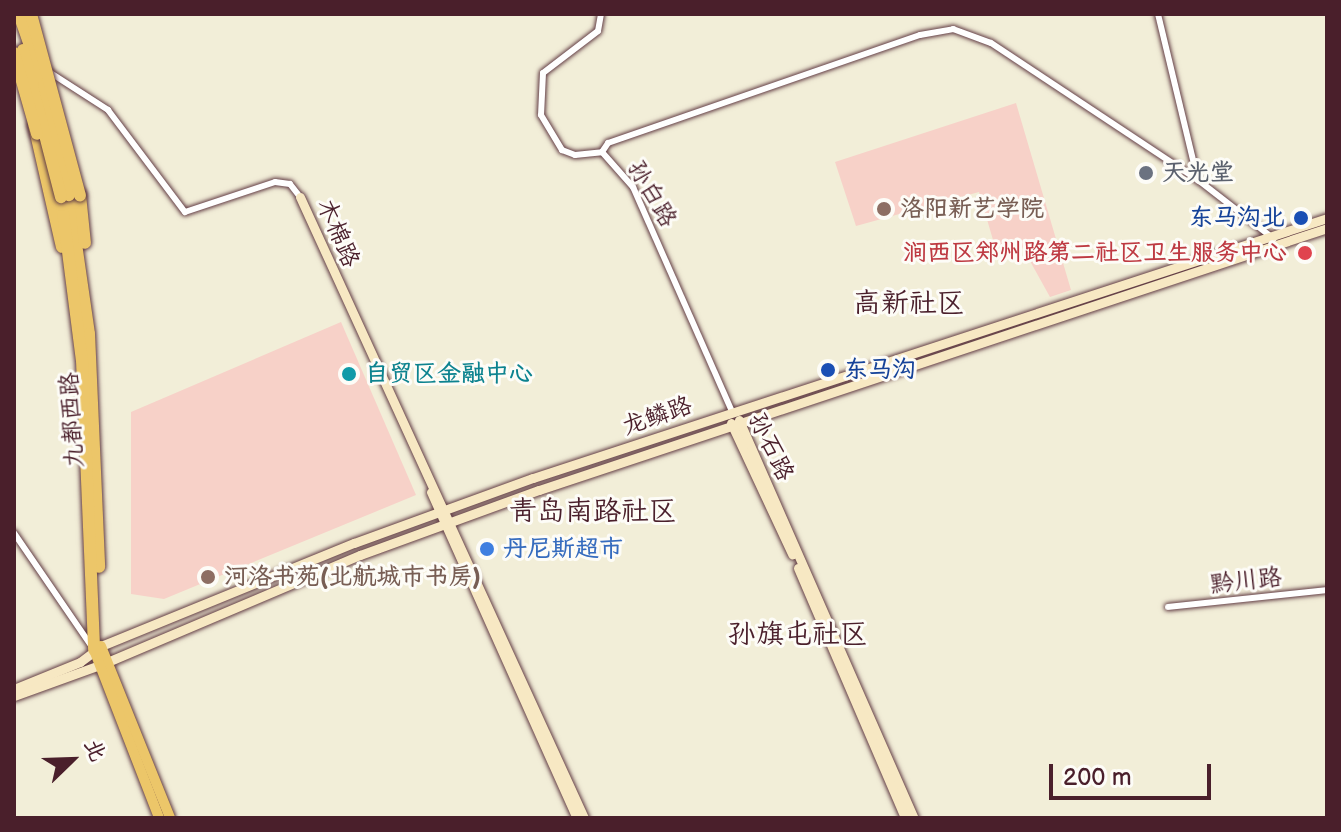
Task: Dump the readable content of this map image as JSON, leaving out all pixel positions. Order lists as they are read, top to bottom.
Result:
{
  "streets": {
    "highway": ["九都西路"],
    "main road": ["木棉路", "龙鳞路", "孙石路"],
    "street": ["孙白路", "黔川路"]
  },
  "crossings": [
    ["孙白路", "龙鳞路"],
    ["孙白路", "孙石路"],
    ["木棉路", "龙鳞路"],
    ["龙鳞路", "九都西路"],
    ["龙鳞路", "孙石路"]
  ],
  "districts": ["高新社区", "青岛南路社区", "孙旗屯社区"],
  "places": [
    "天光堂",
    "洛阳新艺学院",
    "东马沟北",
    "涧西区郑州路第二社区卫生服务中心",
    "东马沟",
    "自贸区金融中心",
    "丹尼斯超市",
    "河洛书苑(北航城市书房)"
  ],
  "scale_bar": "200 m",
  "north": "top right"
}
